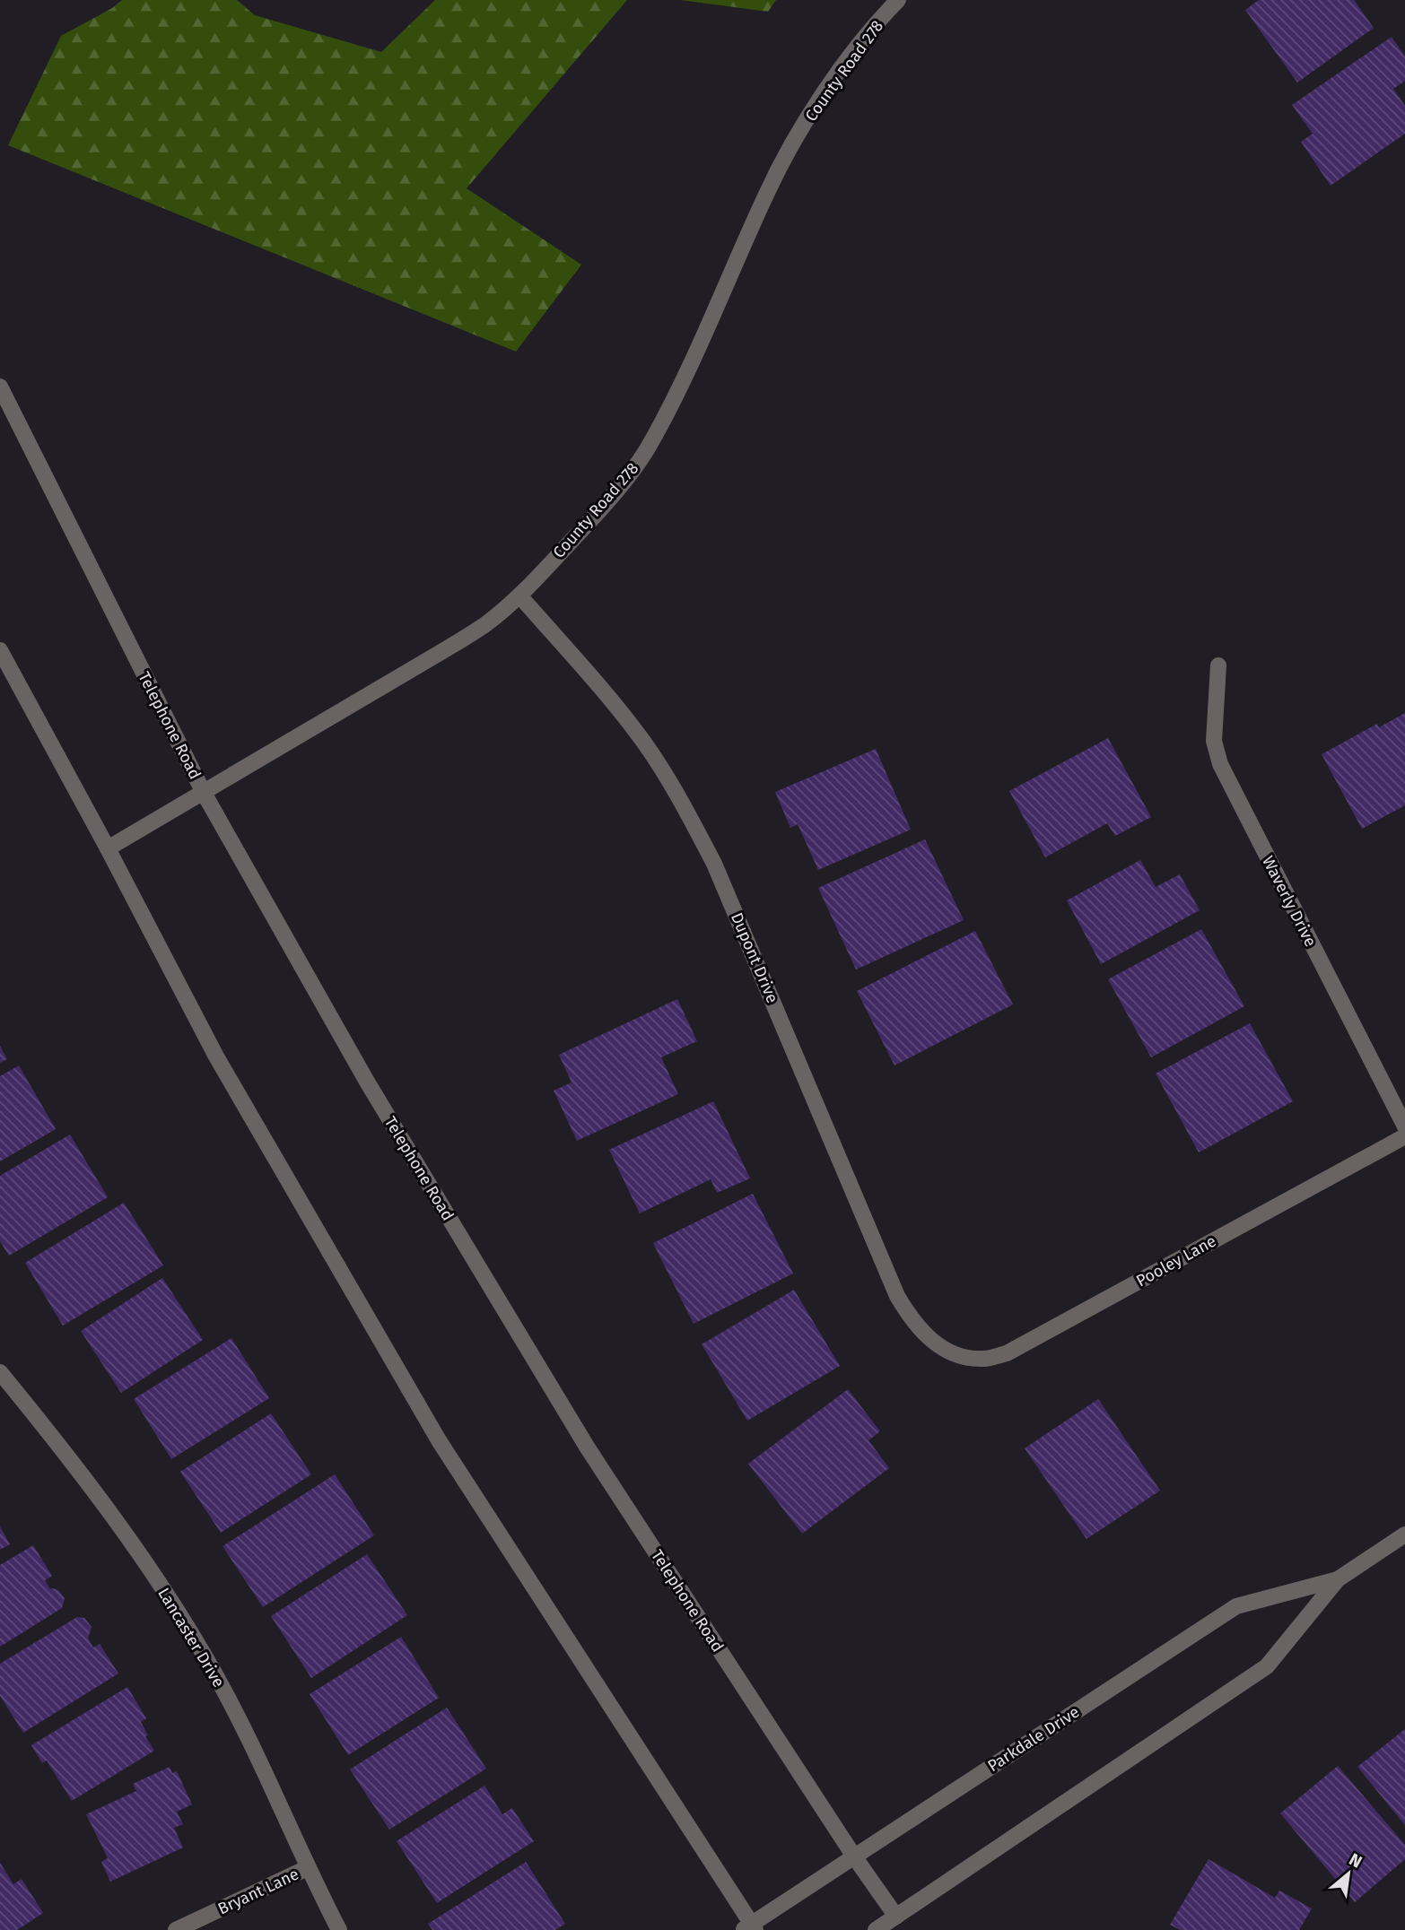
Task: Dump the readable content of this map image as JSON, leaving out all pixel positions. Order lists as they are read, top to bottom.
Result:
{
  "streets": {
    "street": [
      "County Road 278",
      "Telephone Road",
      "Waverly Drive",
      "Dupont Drive",
      "Pooley Lane",
      "Lancaster Drive",
      "Parkdale Drive",
      "Bryant Lane"
    ]
  },
  "crossings": [
    ["County Road 278", "Telephone Road"],
    ["County Road 278", "Dupont Drive"],
    ["Telephone Road", "Parkdale Drive"],
    ["Dupont Drive", "Pooley Lane"],
    ["Lancaster Drive", "Bryant Lane"]
  ],
  "north": "top right"
}
